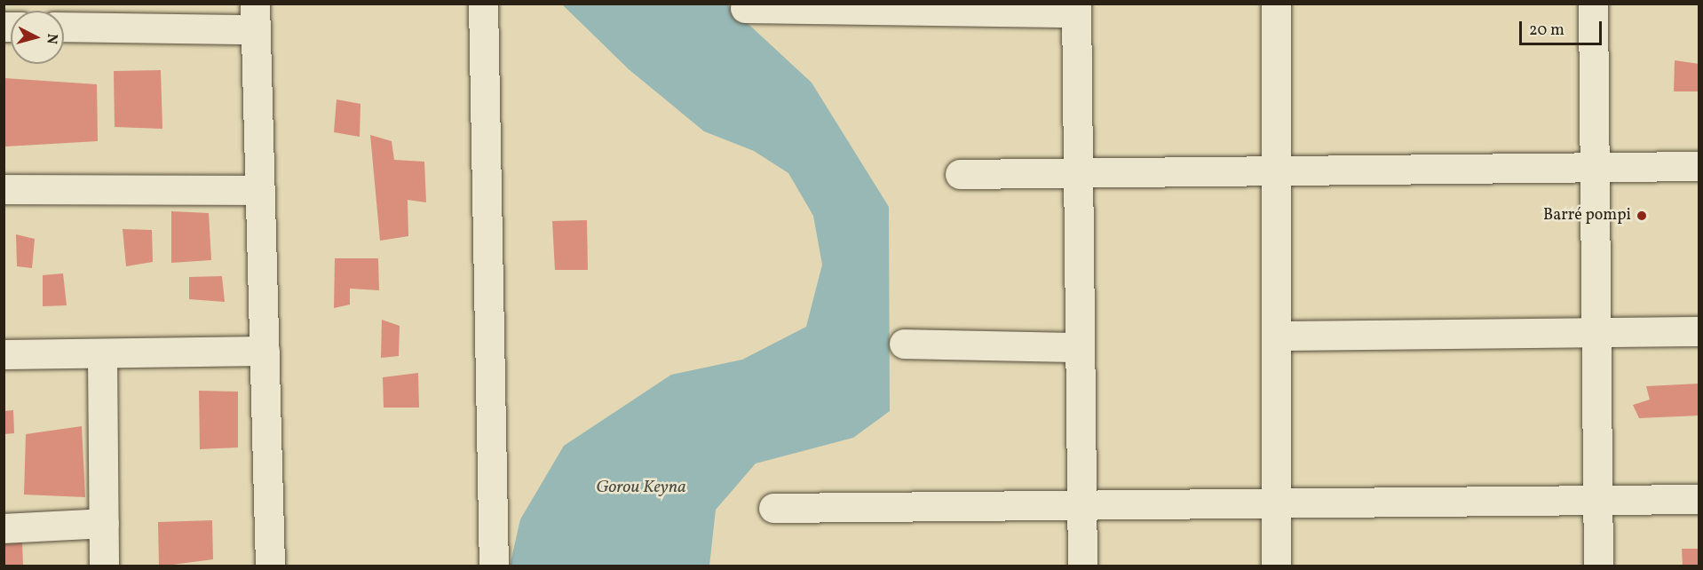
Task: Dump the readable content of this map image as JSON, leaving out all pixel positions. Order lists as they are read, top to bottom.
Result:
{
  "water": ["Gorou Keyna"],
  "places": ["Barré pompi"],
  "scale_bar": "20 m",
  "north": "right"
}
